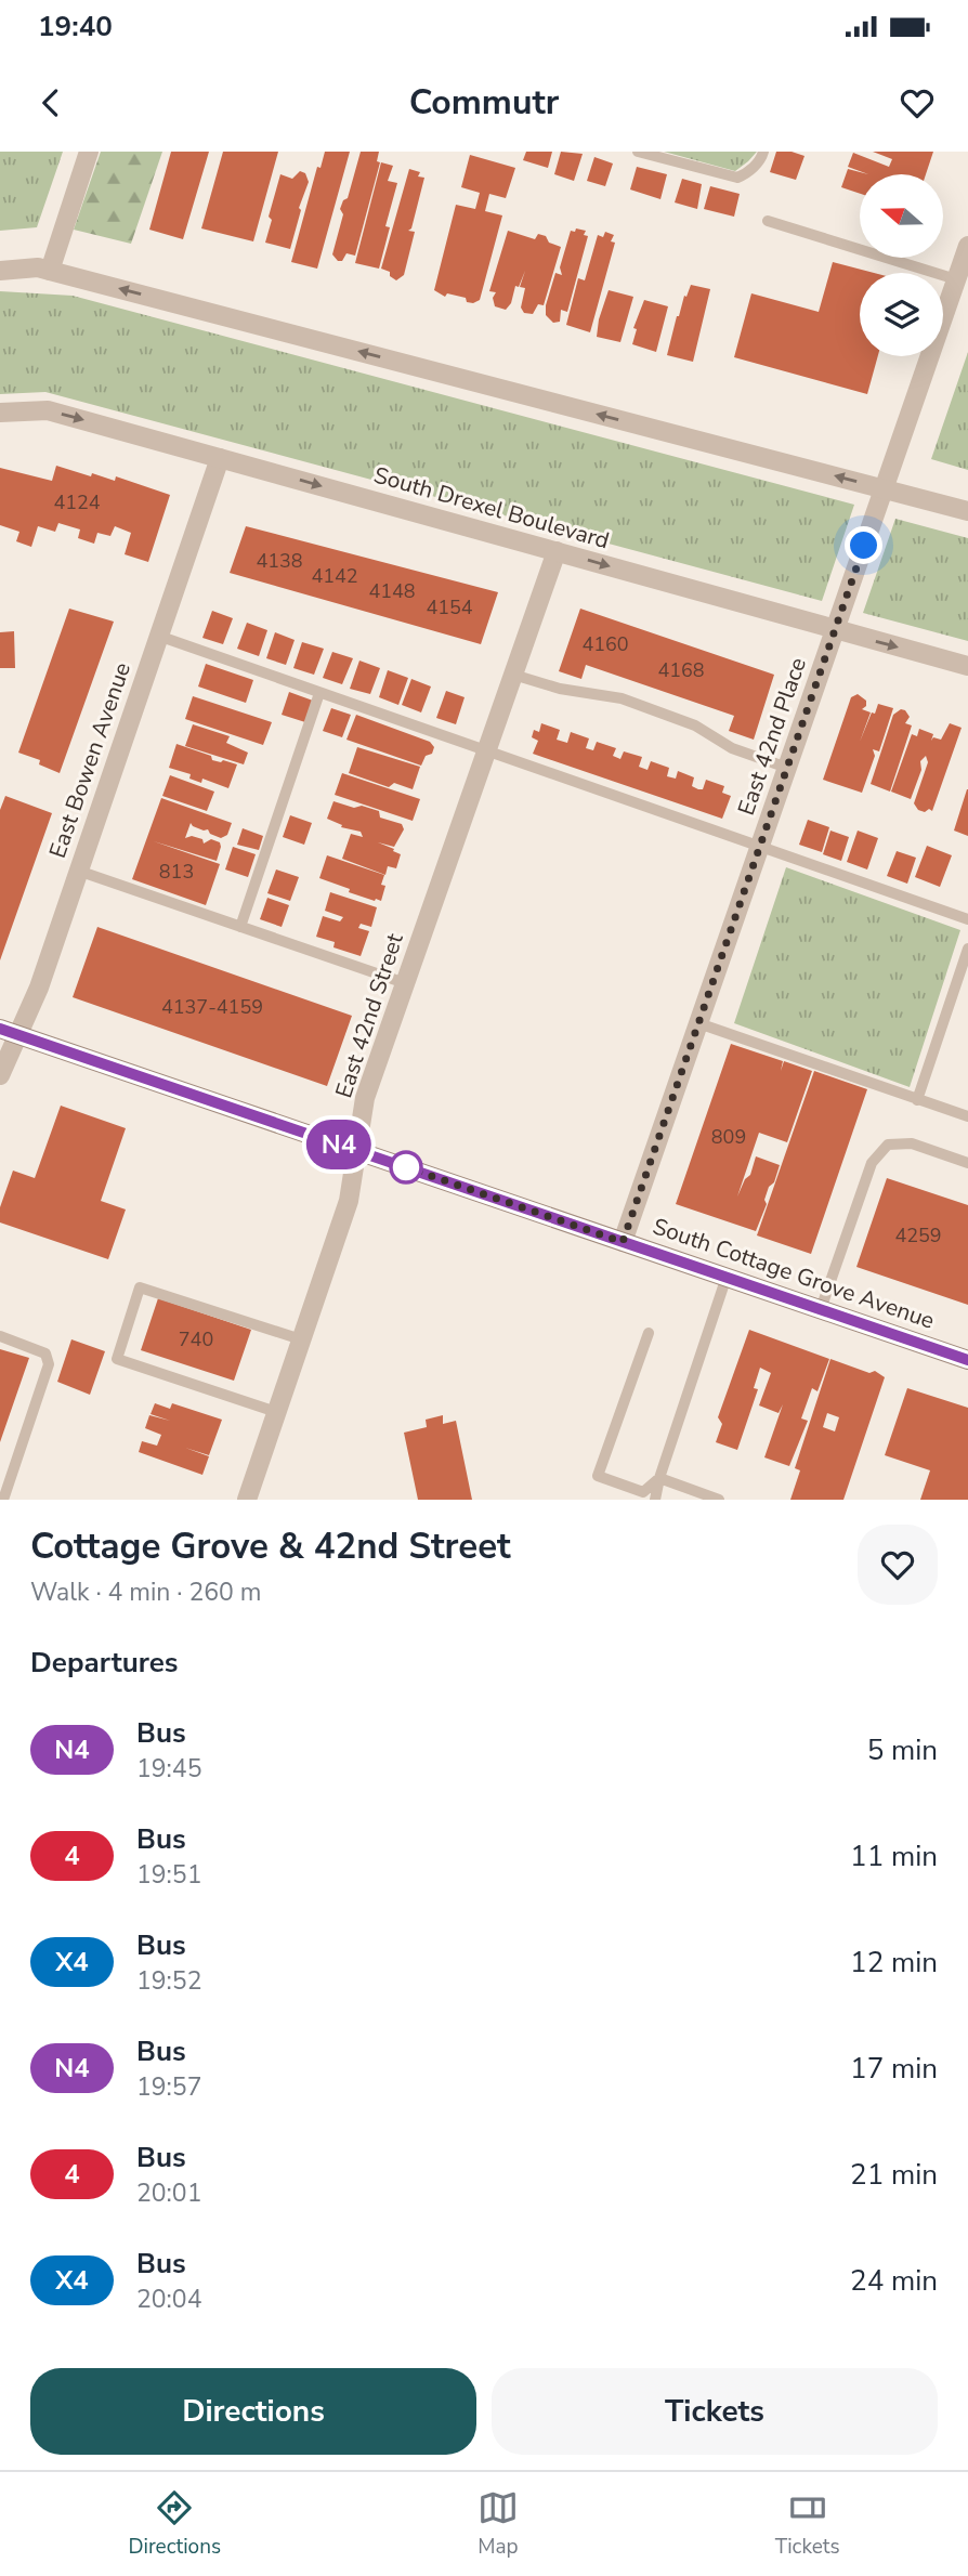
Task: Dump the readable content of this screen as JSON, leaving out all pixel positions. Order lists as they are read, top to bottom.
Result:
{
  "streets": {
    "main road": ["South Cottage Grove Avenue"],
    "street": [
      "South Drexel Boulevard",
      "East 42nd Place",
      "East Bowen Avenue",
      "East 42nd Street"
    ]
  },
  "crossings": [
    ["South Drexel Boulevard", "East 42nd Place"],
    ["South Drexel Boulevard", "East Bowen Avenue"],
    ["South Drexel Boulevard", "East 42nd Street"],
    ["East 42nd Place", "South Cottage Grove Avenue"],
    ["East Bowen Avenue", "South Cottage Grove Avenue"],
    ["East 42nd Street", "South Cottage Grove Avenue"]
  ],
  "lines": ["bus line N4"],
  "house_numbers": [
    "4124",
    "4138",
    "4142",
    "4148",
    "4154",
    "4160",
    "4168",
    "813",
    "4137-4159",
    "809",
    "4259",
    "740"
  ],
  "north": "left",
  "page": {
    "status": "19:40",
    "header": "Commutr",
    "on_map": "N4",
    "heading": [
      ["Cottage Grove & 42nd Street", "Walk · 4 min · 260 m"],
      "Departures"
    ],
    "list": [
      {
        "mark": "N4",
        "name": "Bus",
        "note": "19:45",
        "value": "5 min"
      },
      {
        "mark": "4",
        "name": "Bus",
        "note": "19:51",
        "value": "11 min"
      },
      {
        "mark": "X4",
        "name": "Bus",
        "note": "19:52",
        "value": "12 min"
      },
      {
        "mark": "N4",
        "name": "Bus",
        "note": "19:57",
        "value": "17 min"
      },
      {
        "mark": "4",
        "name": "Bus",
        "note": "20:01",
        "value": "21 min"
      },
      {
        "mark": "X4",
        "name": "Bus",
        "note": "20:04",
        "value": "24 min"
      }
    ],
    "buttons": ["Directions", "Tickets"],
    "tabs": ["Directions", "Map", "Tickets"]
  }
}
